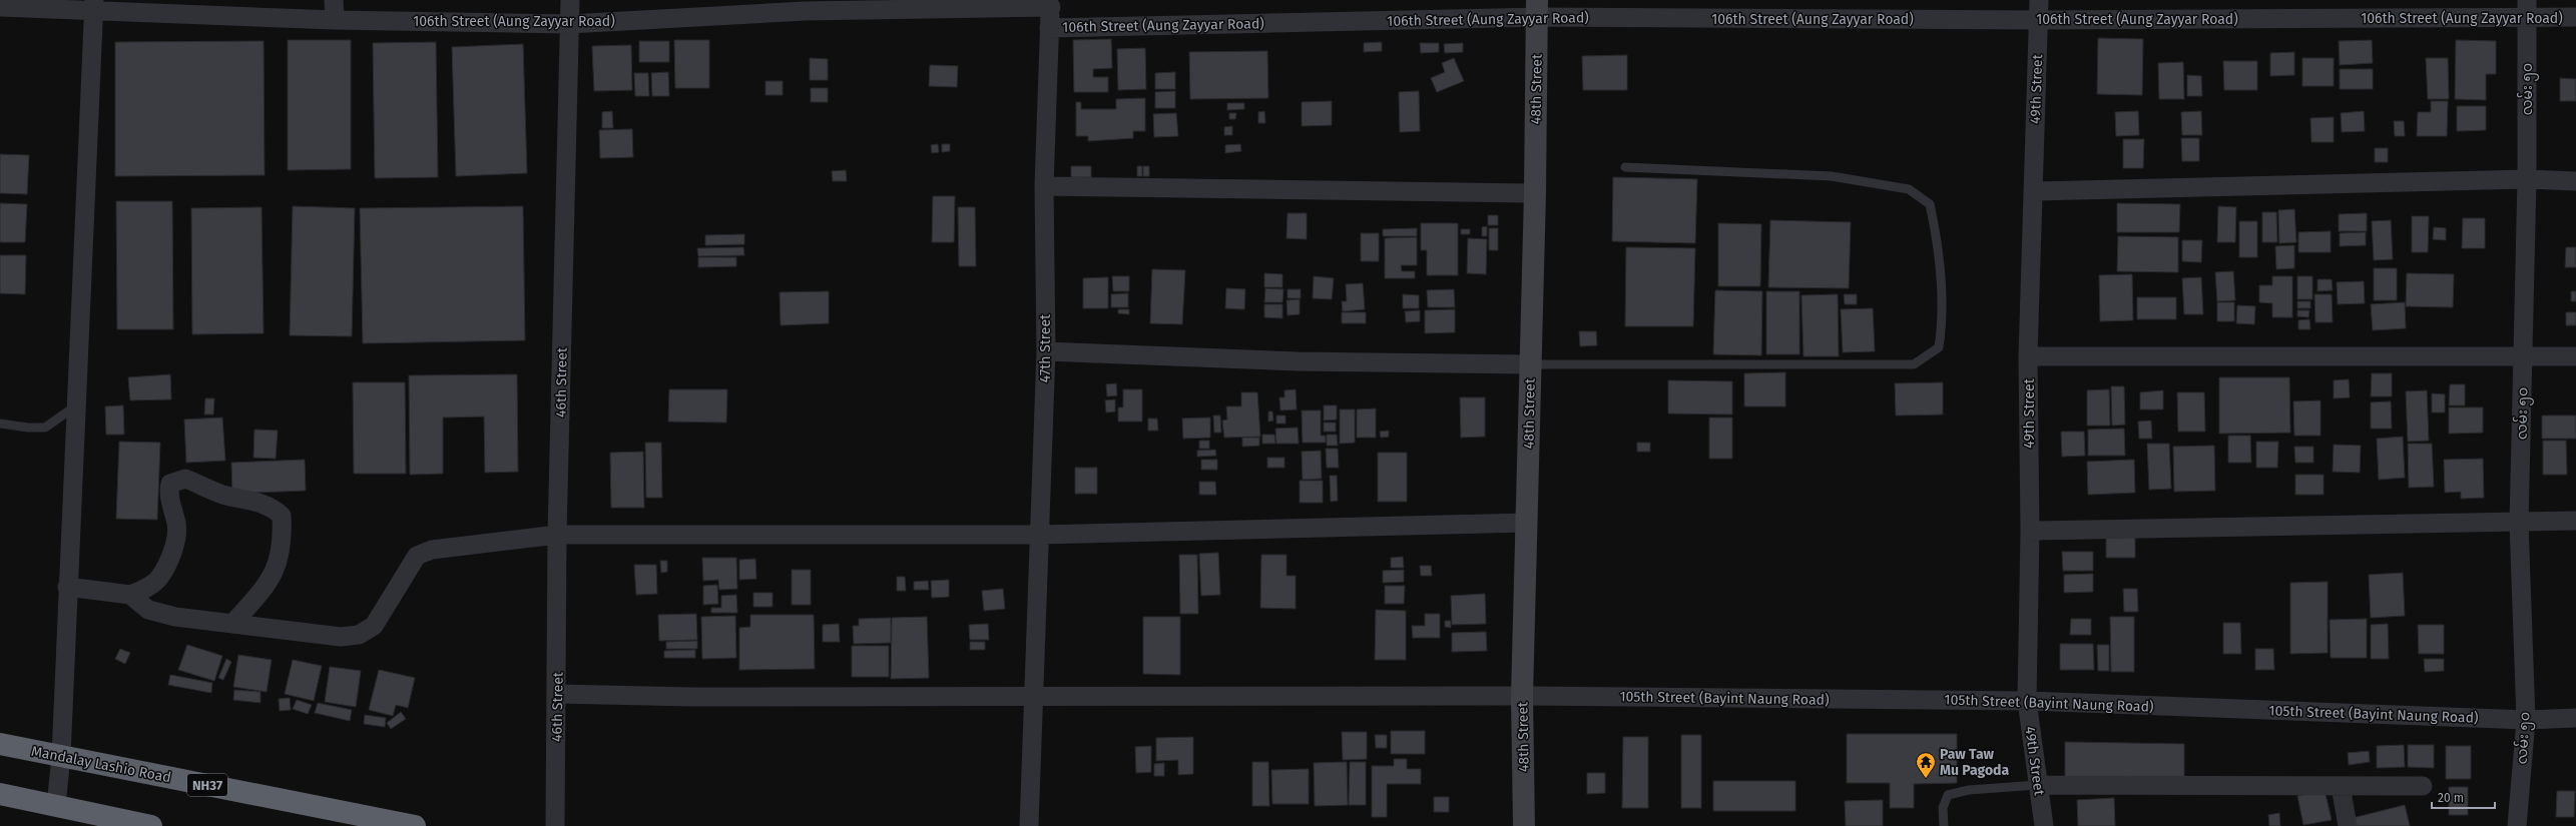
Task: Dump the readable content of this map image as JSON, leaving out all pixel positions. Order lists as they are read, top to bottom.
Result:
{
  "streets": {
    "highway": ["Mandalay Lashio Road", "NH37"],
    "main road": ["48th Street"],
    "street": [
      "106th Street (Aung Zayyar Road)",
      "49th Street",
      "လမ်း ၅၀",
      "47th Street",
      "46th Street",
      "105th Street (Bayint Naung Road)"
    ]
  },
  "crossings": [
    ["106th Street (Aung Zayyar Road)", "48th Street"],
    ["106th Street (Aung Zayyar Road)", "49th Street"],
    ["106th Street (Aung Zayyar Road)", "လမ်း ၅၀"],
    ["106th Street (Aung Zayyar Road)", "47th Street"],
    ["106th Street (Aung Zayyar Road)", "46th Street"],
    ["48th Street", "105th Street (Bayint Naung Road)"],
    ["49th Street", "105th Street (Bayint Naung Road)"],
    ["လမ်း ၅၀", "105th Street (Bayint Naung Road)"],
    ["47th Street", "105th Street (Bayint Naung Road)"],
    ["46th Street", "105th Street (Bayint Naung Road)"]
  ],
  "places": {
    "temple": ["Paw Taw Mu Pagoda"]
  },
  "scale_bar": "20 m"
}
